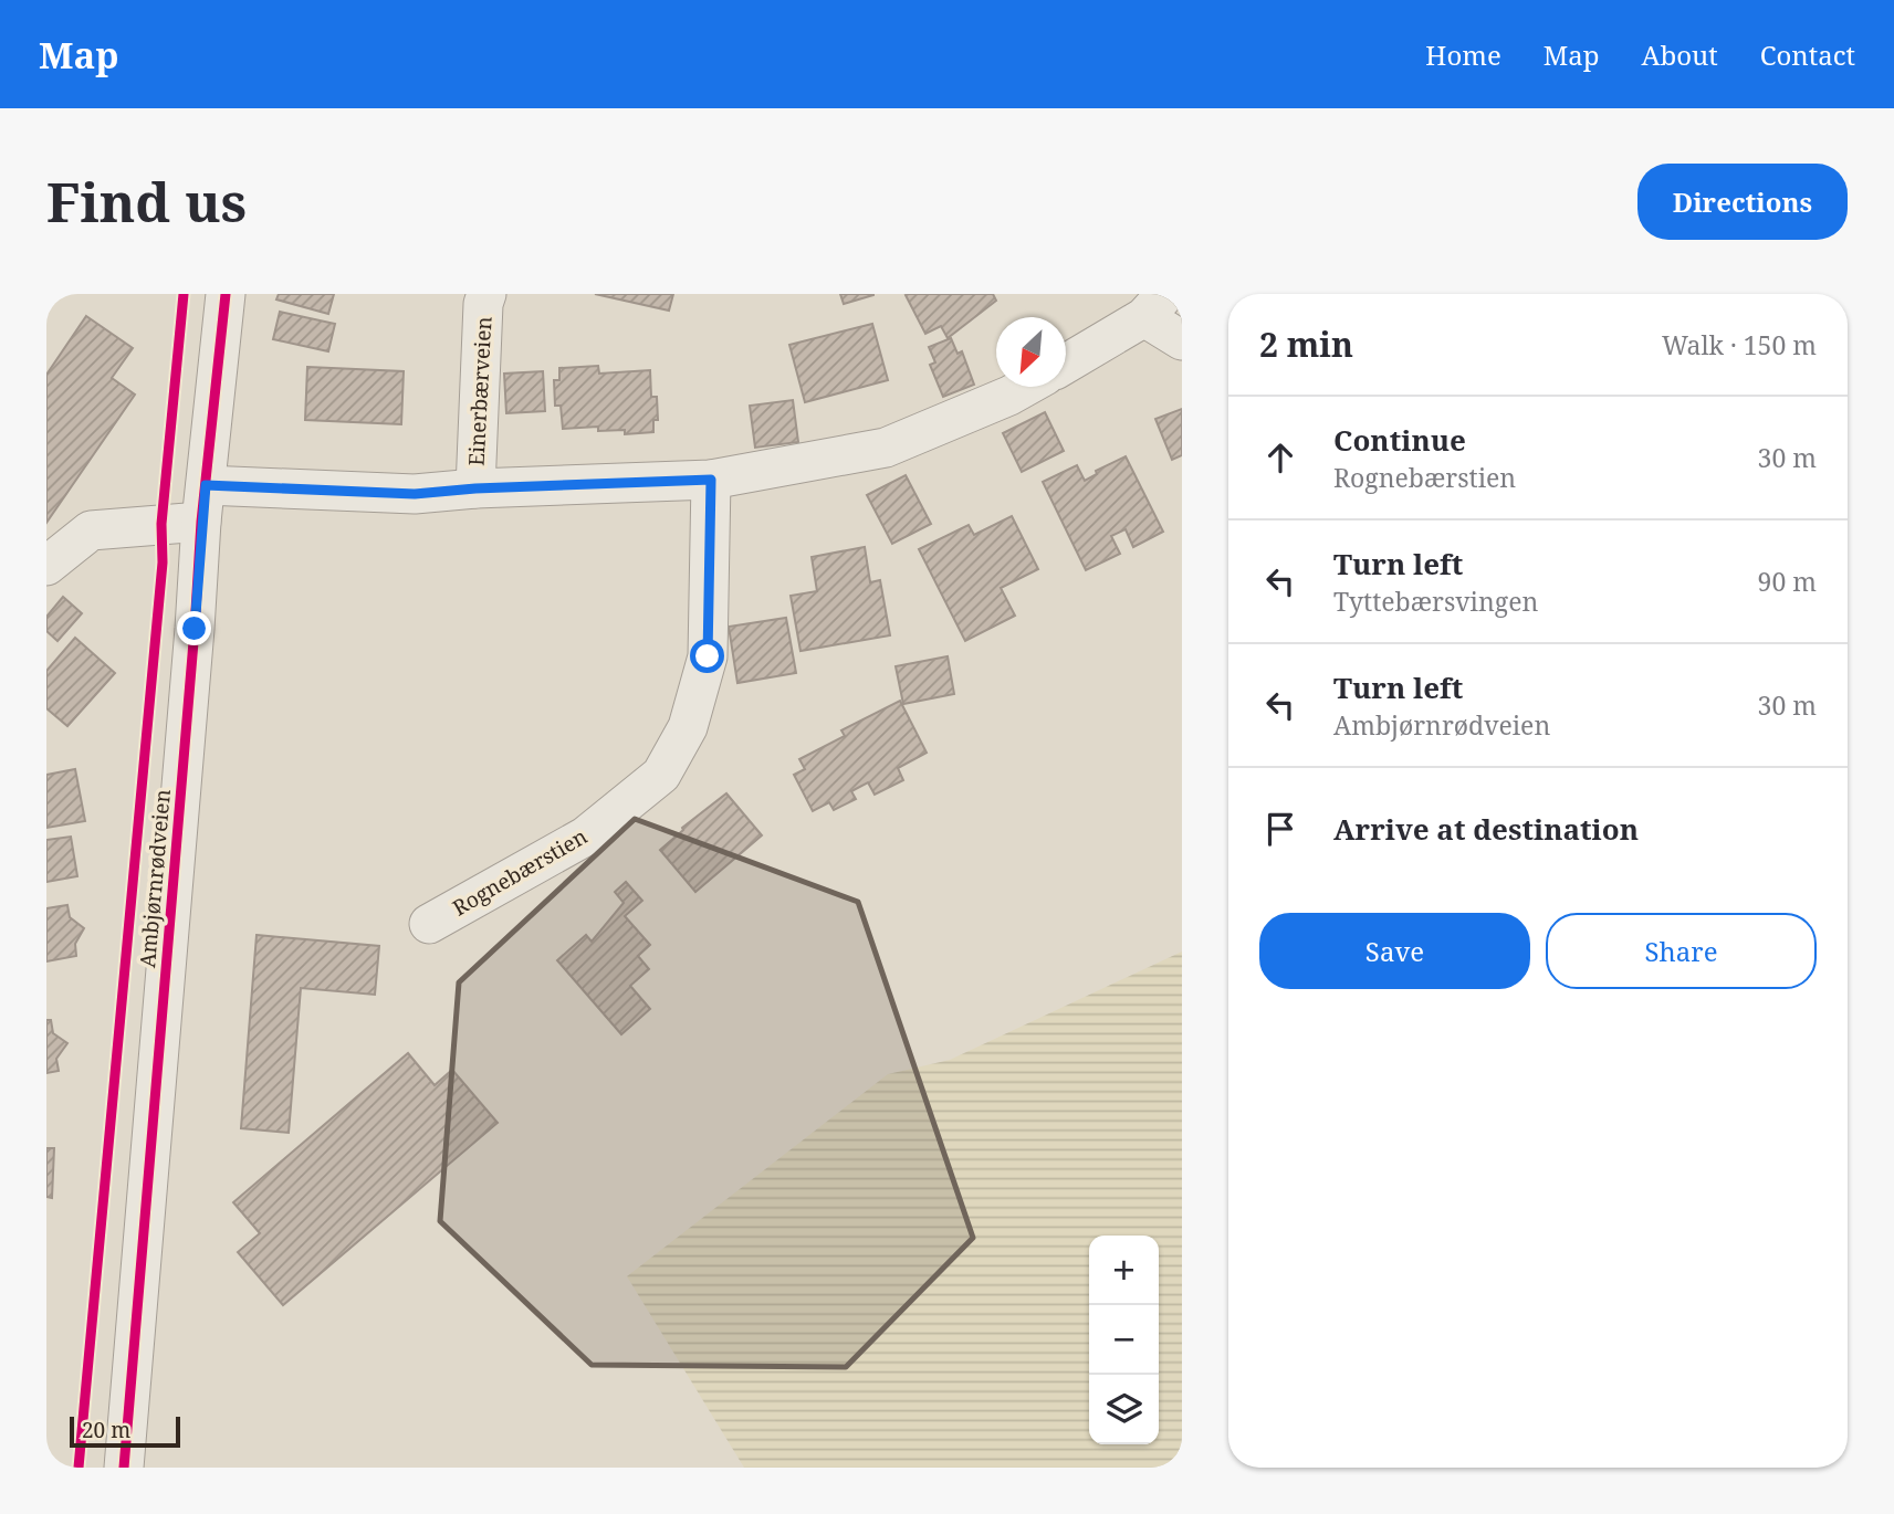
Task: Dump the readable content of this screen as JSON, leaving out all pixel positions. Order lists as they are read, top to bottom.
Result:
{
  "streets": {
    "street": ["Einerbærveien", "Rognebærstien", "Ambjørnrødveien"]
  },
  "scale_bar": "20 m",
  "north": "bottom left",
  "page": {
    "header": "Map",
    "nav": [
      "Home",
      "Map",
      "About",
      "Contact"
    ],
    "buttons": [
      "Directions",
      ["Save", "Share"]
    ],
    "title": "Find us",
    "heading": ["2 min", "Walk · 150 m"],
    "list": [
      ["Continue", "Rognebærstien", "30 m"],
      ["Turn left", "Tyttebærsvingen", "90 m"],
      ["Turn left", "Ambjørnrødveien", "30 m"],
      "Arrive at destination"
    ],
    "map_buttons": ["+", "−"],
    "scale": "20 m"
  }
}
